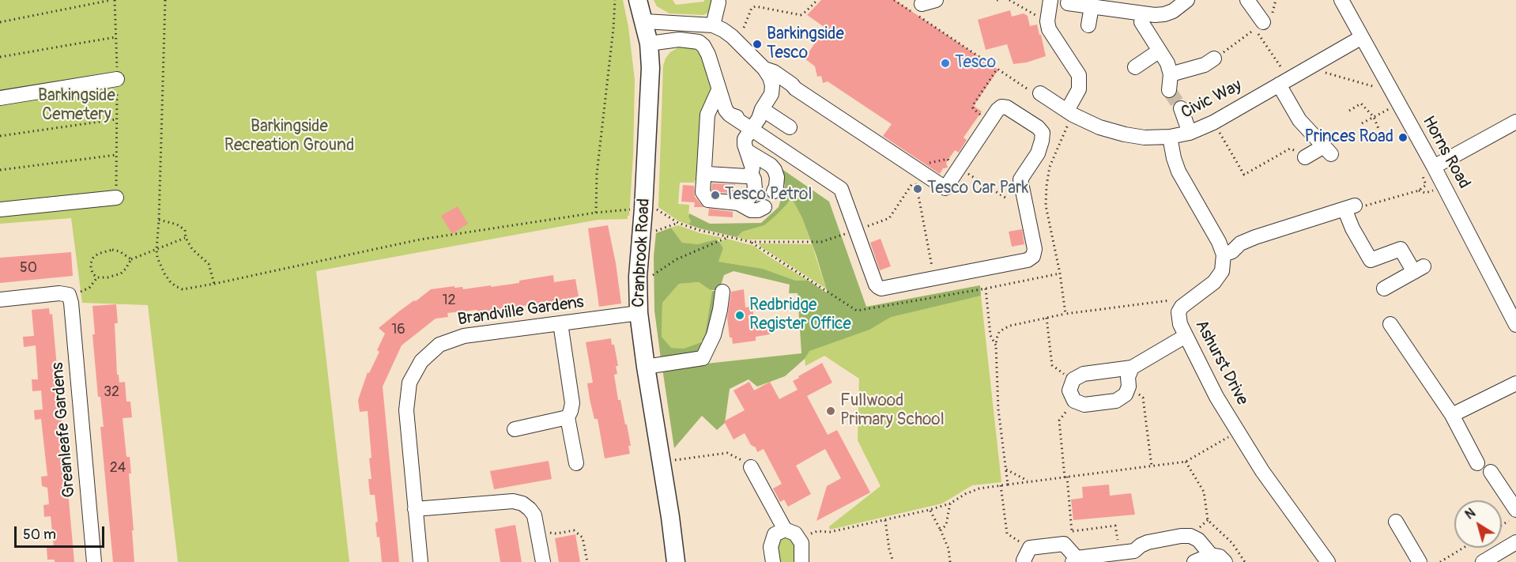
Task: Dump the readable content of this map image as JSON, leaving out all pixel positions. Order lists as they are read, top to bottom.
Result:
{
  "streets": {
    "main road": ["Cranbrook Road"],
    "street": [
      "Civic Way",
      "Horns Road",
      "Brandville Gardens",
      "Ashurst Drive",
      "Greanleafe Gardens"
    ]
  },
  "crossings": [
    ["Civic Way", "Horns Road"],
    ["Cranbrook Road", "Brandville Gardens"]
  ],
  "parks": ["Barkingside Cemetery", "Barkingside Recreation Ground"],
  "places": [
    "Barkingside Tesco",
    "Tesco",
    "Princes Road",
    "Tesco Car Park",
    "Tesco Petrol",
    "Redbridge Register Office",
    "Fullwood Primary School"
  ],
  "house_numbers": [
    "50",
    "12",
    "16",
    "32",
    "24"
  ],
  "scale_bar": "50 m",
  "north": "top left"
}
